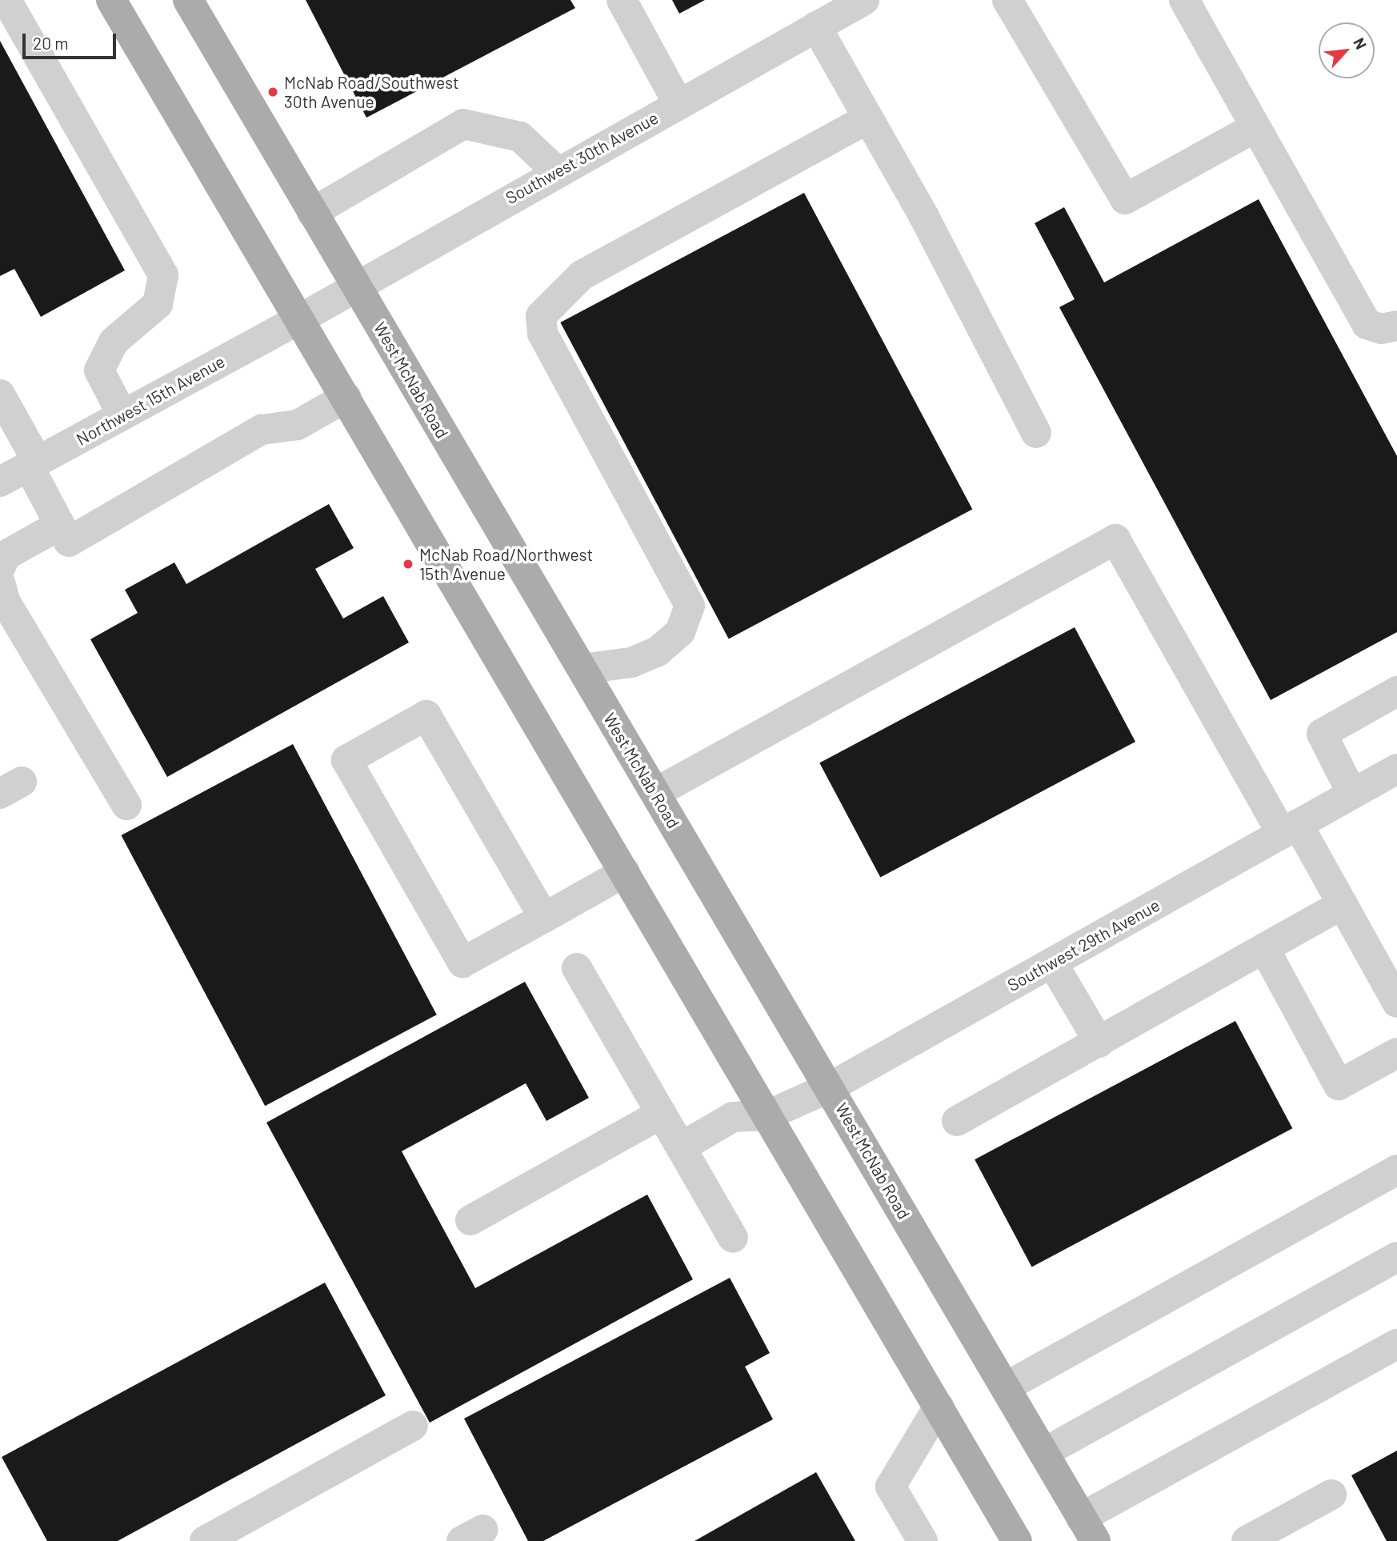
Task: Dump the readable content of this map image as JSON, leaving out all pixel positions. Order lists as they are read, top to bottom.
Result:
{
  "streets": {
    "main road": ["West McNab Road"],
    "street": ["Southwest 30th Avenue", "Northwest 15th Avenue", "Southwest 29th Avenue"]
  },
  "crossings": [
    ["Southwest 30th Avenue", "West McNab Road"],
    ["Southwest 30th Avenue", "Northwest 15th Avenue"],
    ["West McNab Road", "Southwest 29th Avenue"]
  ],
  "places": ["McNab Road/Southwest 30th Avenue", "McNab Road/Northwest 15th Avenue"],
  "scale_bar": "20 m",
  "north": "top right"
}
